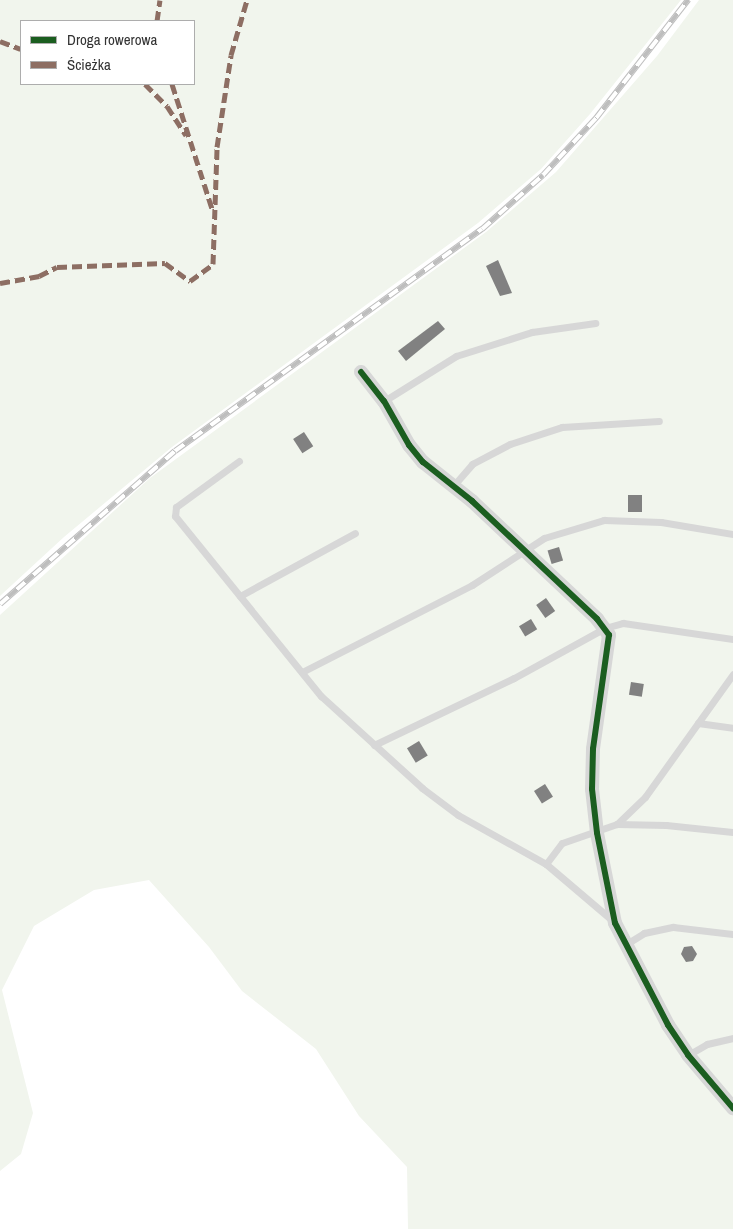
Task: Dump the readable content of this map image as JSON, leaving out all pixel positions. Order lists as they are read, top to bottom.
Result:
{
  "legend": ["Droga rowerowa", "Ścieżka"]
}
